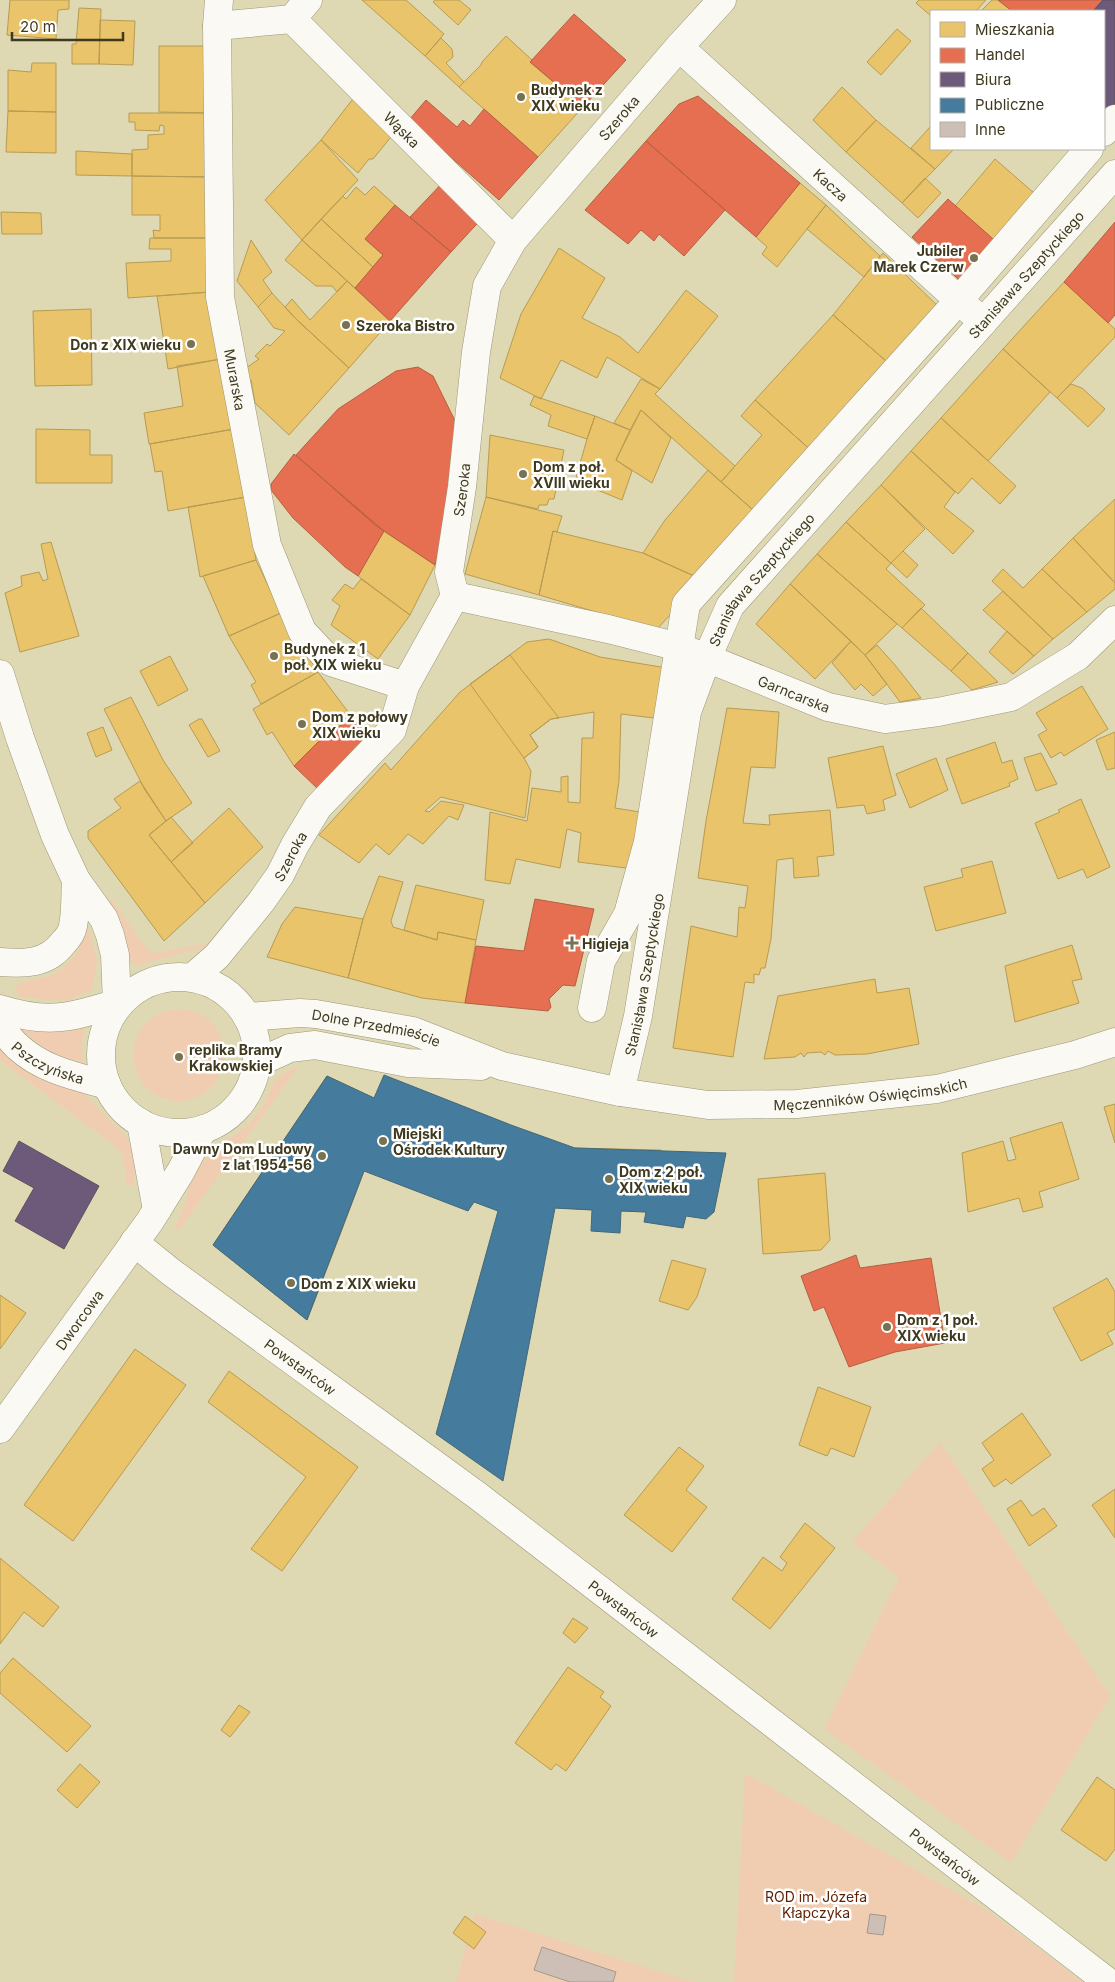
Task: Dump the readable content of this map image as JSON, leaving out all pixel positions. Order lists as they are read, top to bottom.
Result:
{
  "streets": {
    "street": [
      "Szeroka",
      "Wąska",
      "Kacza",
      "Stanisława Szeptyckiego",
      "Murarska",
      "Garncarska",
      "Dolne Przedmieście",
      "Pszczyńska",
      "Męczenników Oświęcimskich",
      "Dworcowa",
      "Powstańców"
    ]
  },
  "crossings": [
    ["Szeroka", "Wąska"],
    ["Szeroka", "Kacza"],
    ["Szeroka", "Murarska"],
    ["Szeroka", "Garncarska"],
    ["Szeroka", "Dolne Przedmieście"],
    ["Szeroka", "Pszczyńska"],
    ["Szeroka", "Dworcowa"],
    ["Kacza", "Stanisława Szeptyckiego"],
    ["Stanisława Szeptyckiego", "Garncarska"],
    ["Stanisława Szeptyckiego", "Dolne Przedmieście"],
    ["Stanisława Szeptyckiego", "Męczenników Oświęcimskich"],
    ["Dolne Przedmieście", "Pszczyńska"],
    ["Dolne Przedmieście", "Męczenników Oświęcimskich"],
    ["Dolne Przedmieście", "Dworcowa"],
    ["Pszczyńska", "Dworcowa"],
    ["Dworcowa", "Powstańców"]
  ],
  "parks": ["ROD im. Józefa Kłapczyka"],
  "places": {
    "other": [
      "Budynek z XIX wieku",
      "Jubiler Marek Czerw",
      "Szeroka Bistro",
      "Don z XIX wieku",
      "Dom z poł. XVIII wieku",
      "Budynek z 1 poł. XIX wieku",
      "Dom z połowy XIX wieku",
      "replika Bramy Krakowskiej",
      "Miejski Ośrodek Kultury",
      "Dawny Dom Ludowy z lat 1954-56",
      "Dom z 2 poł. XIX wieku",
      "Dom z XIX wieku",
      "Dom z 1 poł. XIX wieku"
    ],
    "health": ["Higieja"]
  },
  "legend": [
    "Mieszkania",
    "Handel",
    "Biura",
    "Publiczne",
    "Inne"
  ],
  "scale_bar": "20 m"
}
